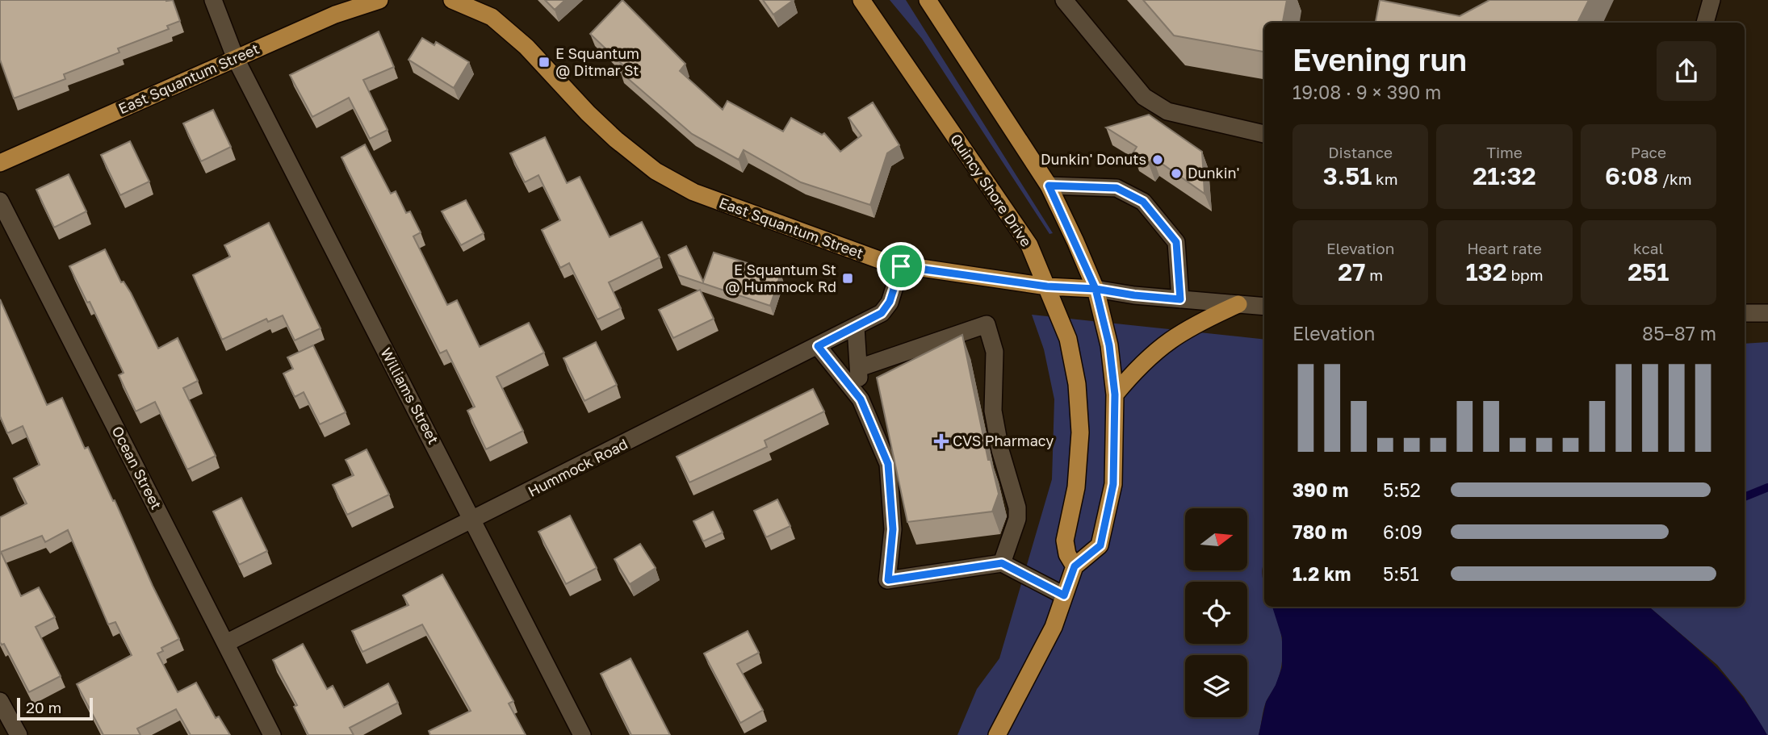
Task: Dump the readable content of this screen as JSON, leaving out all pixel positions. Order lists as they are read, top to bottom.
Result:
{
  "streets": {
    "main road": ["East Squantum Street", "Quincy Shore Drive"],
    "street": ["Williams Street", "Ocean Street", "Hummock Road"]
  },
  "crossings": [
    ["East Squantum Street", "Quincy Shore Drive"],
    ["East Squantum Street", "Williams Street"],
    ["East Squantum Street", "Hummock Road"],
    ["Williams Street", "Hummock Road"],
    ["Ocean Street", "Hummock Road"]
  ],
  "places": {
    "transit": ["E Squantum @ Ditmar St", "E Squantum St @ Hummock Rd"],
    "other": ["Dunkin' Donuts", "Dunkin'"],
    "health": ["CVS Pharmacy"]
  },
  "scale_bar": "20 m",
  "north": "right",
  "page": {
    "heading": ["Evening run", "19:08 · 9 × 390 m"],
    "stats": [
      ["Distance", "3.51 km"],
      ["Time", "21:32"],
      ["Pace", "6:08 /km"],
      ["Elevation", "27 m"],
      ["Heart rate", "132 bpm"],
      ["kcal", "251"]
    ],
    "chart": ["Elevation", "85–87 m"],
    "list": [
      {
        "name": "390 m",
        "note": "5:52"
      },
      {
        "name": "780 m",
        "note": "6:09"
      },
      {
        "name": "1.2 km",
        "note": "5:51"
      }
    ],
    "scale": "20 m"
  }
}
